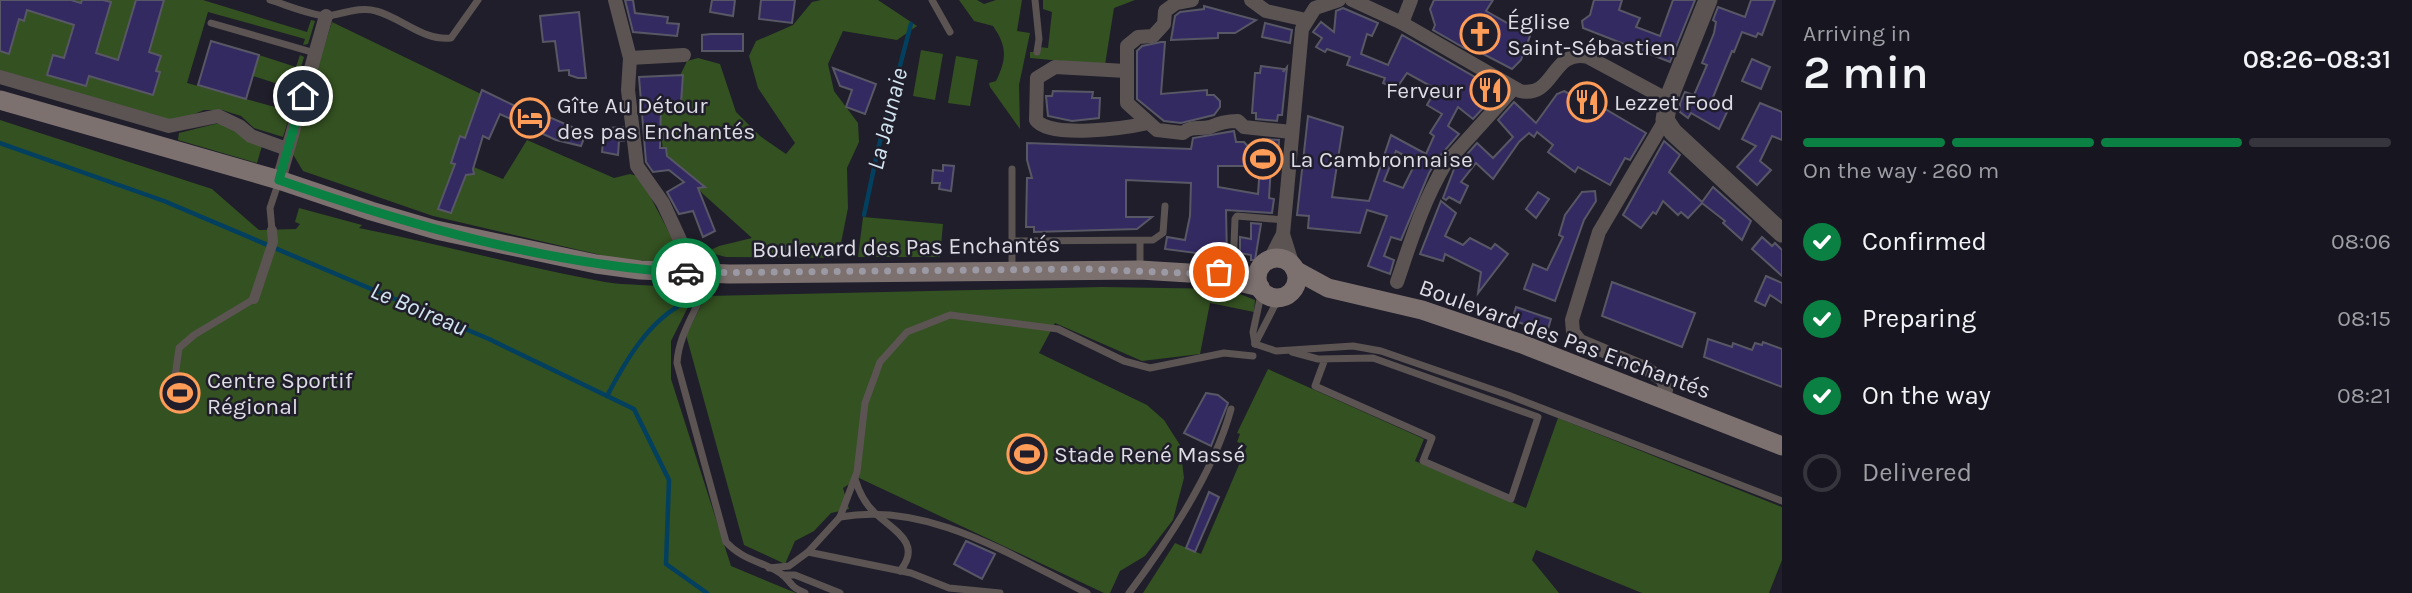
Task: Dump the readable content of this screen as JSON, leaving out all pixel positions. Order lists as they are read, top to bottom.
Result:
{
  "streets": {
    "main road": ["Boulevard des Pas Enchantés"]
  },
  "water": ["La Jaunaie", "Le Boireau"],
  "places": {
    "church": ["Église Saint-Sébastien"],
    "restaurant": ["Ferveur", "Lezzet Food"],
    "hotel": ["Gîte Au Détour des pas Enchantés"],
    "sports": ["La Cambronnaise", "Centre Sportif Régional", "Stade René Massé"]
  },
  "page": {
    "heading": ["2 min", "Arriving in", "08:26–08:31"],
    "bar": "On the way · 260 m",
    "list": [
      ["Confirmed", "08:06"],
      ["Preparing", "08:15"],
      ["On the way", "08:21"],
      "Delivered"
    ]
  }
}
